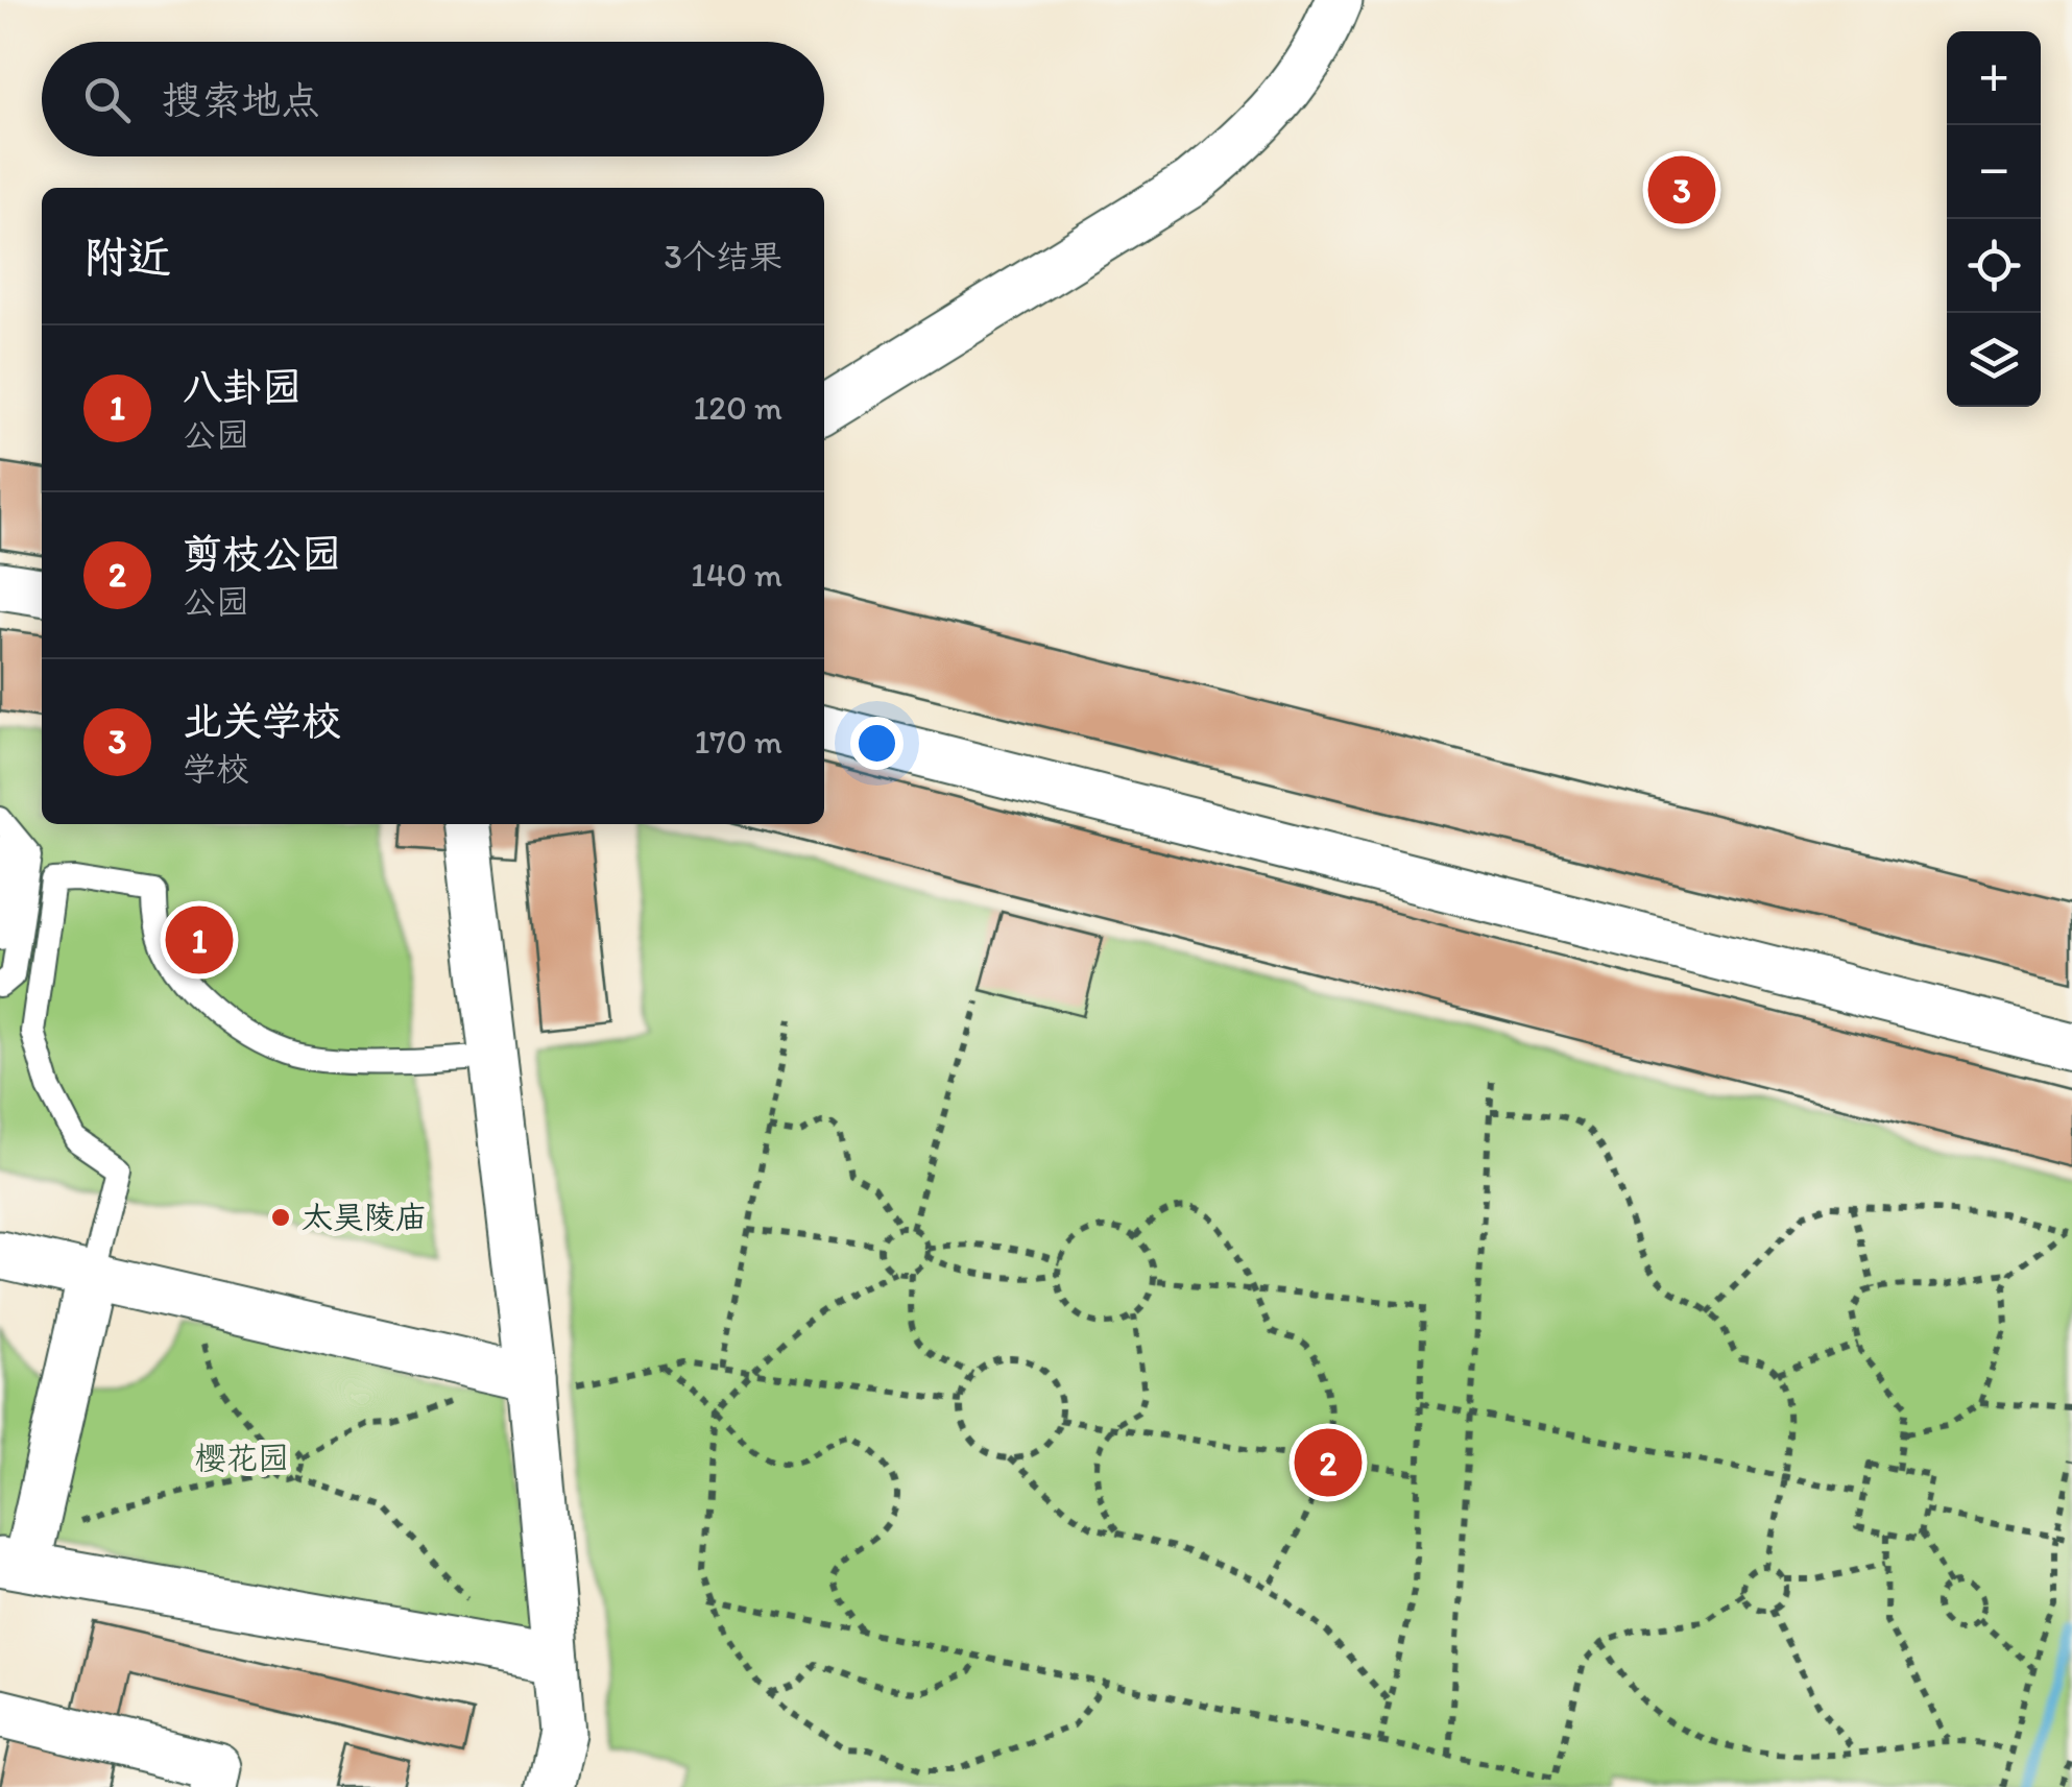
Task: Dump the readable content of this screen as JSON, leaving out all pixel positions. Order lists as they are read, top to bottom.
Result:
{
  "parks": ["樱花园"],
  "places": ["太昊陵庙"],
  "page": {
    "map_buttons": ["+", "−"],
    "search": "搜索地点",
    "pins": ["3", "1", "2"],
    "heading": ["附近", "3个结果"],
    "list": [
      {
        "mark": "1",
        "name": "八卦园",
        "note": "公园",
        "value": "120 m"
      },
      {
        "mark": "2",
        "name": "剪枝公园",
        "note": "公园",
        "value": "140 m"
      },
      {
        "mark": "3",
        "name": "北关学校",
        "note": "学校",
        "value": "170 m"
      }
    ]
  }
}
